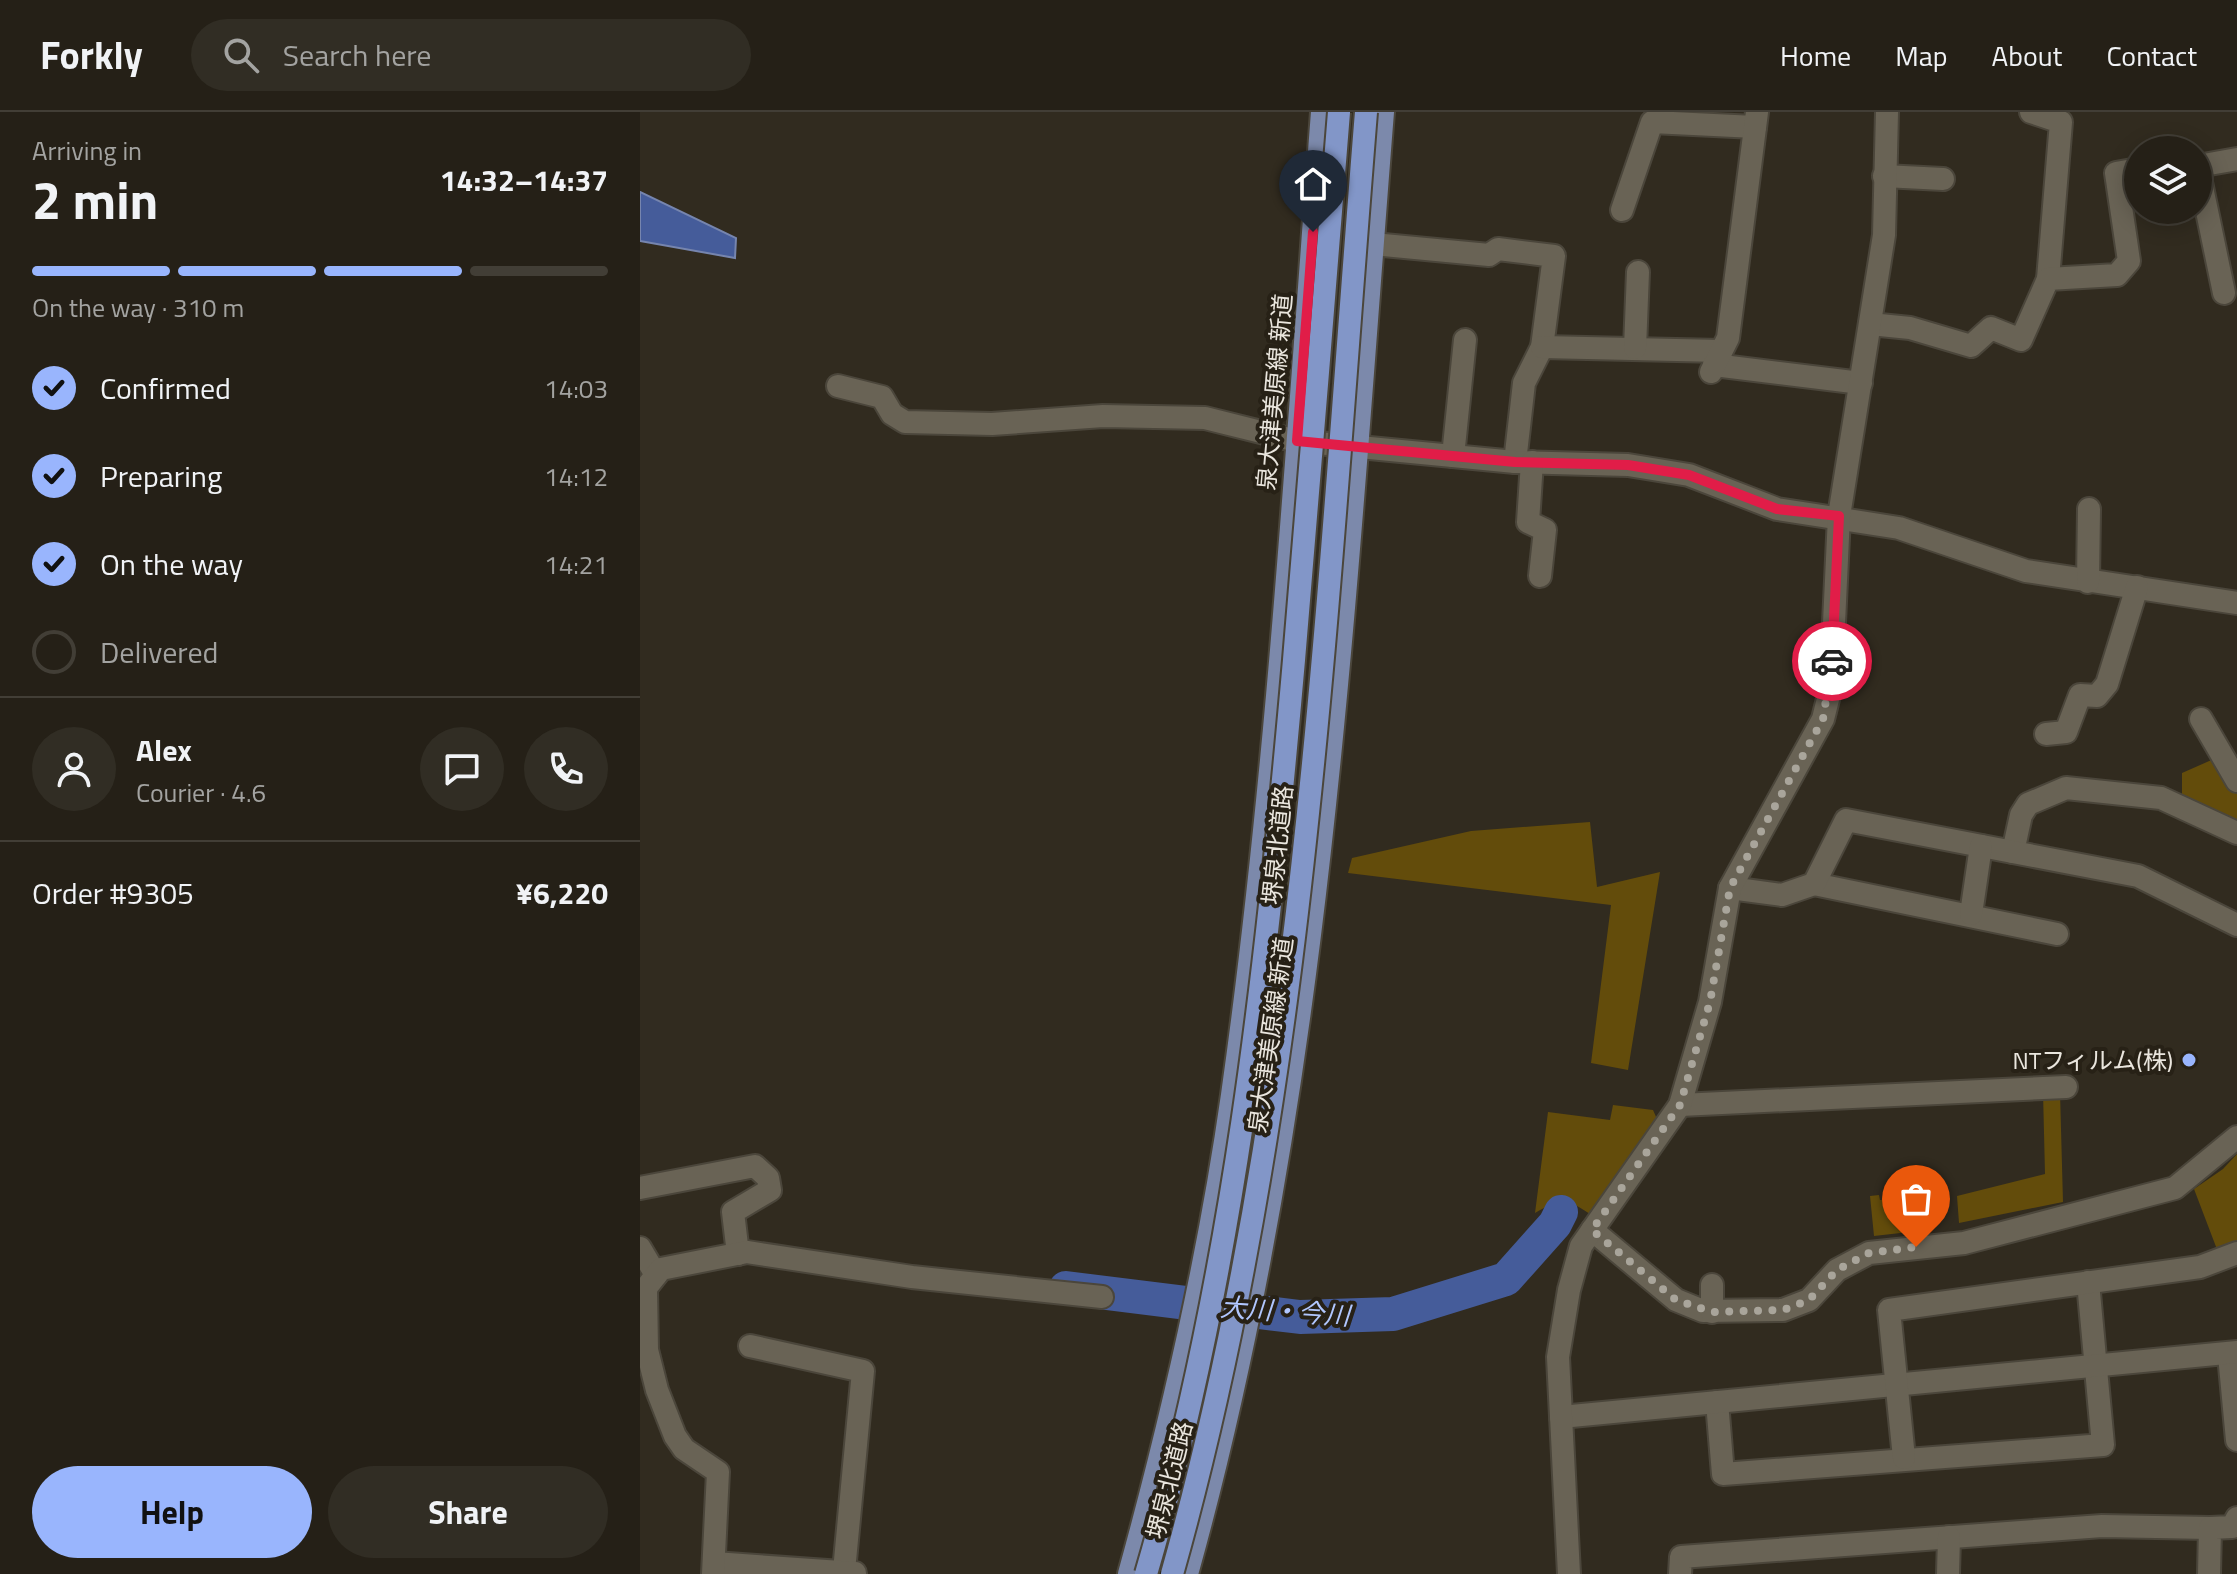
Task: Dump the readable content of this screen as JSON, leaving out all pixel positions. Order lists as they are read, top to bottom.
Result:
{
  "streets": {
    "highway": ["堺泉北道路"],
    "main road": ["泉大津美原線 新道"]
  },
  "water": ["大川・今川"],
  "places": ["NTフィルム(株)"],
  "page": {
    "header": "Forkly",
    "search": "Search here",
    "nav": [
      "Home",
      "Map",
      "About",
      "Contact"
    ],
    "heading": ["2 min", "Arriving in", "14:32–14:37"],
    "panel": [
      "Alex",
      "Courier · 4.6",
      "Order #9305",
      "¥6,220"
    ],
    "bar": "On the way · 310 m",
    "list": [
      ["Confirmed", "14:03"],
      ["Preparing", "14:12"],
      ["On the way", "14:21"],
      "Delivered"
    ],
    "buttons": ["Help", "Share"]
  }
}
